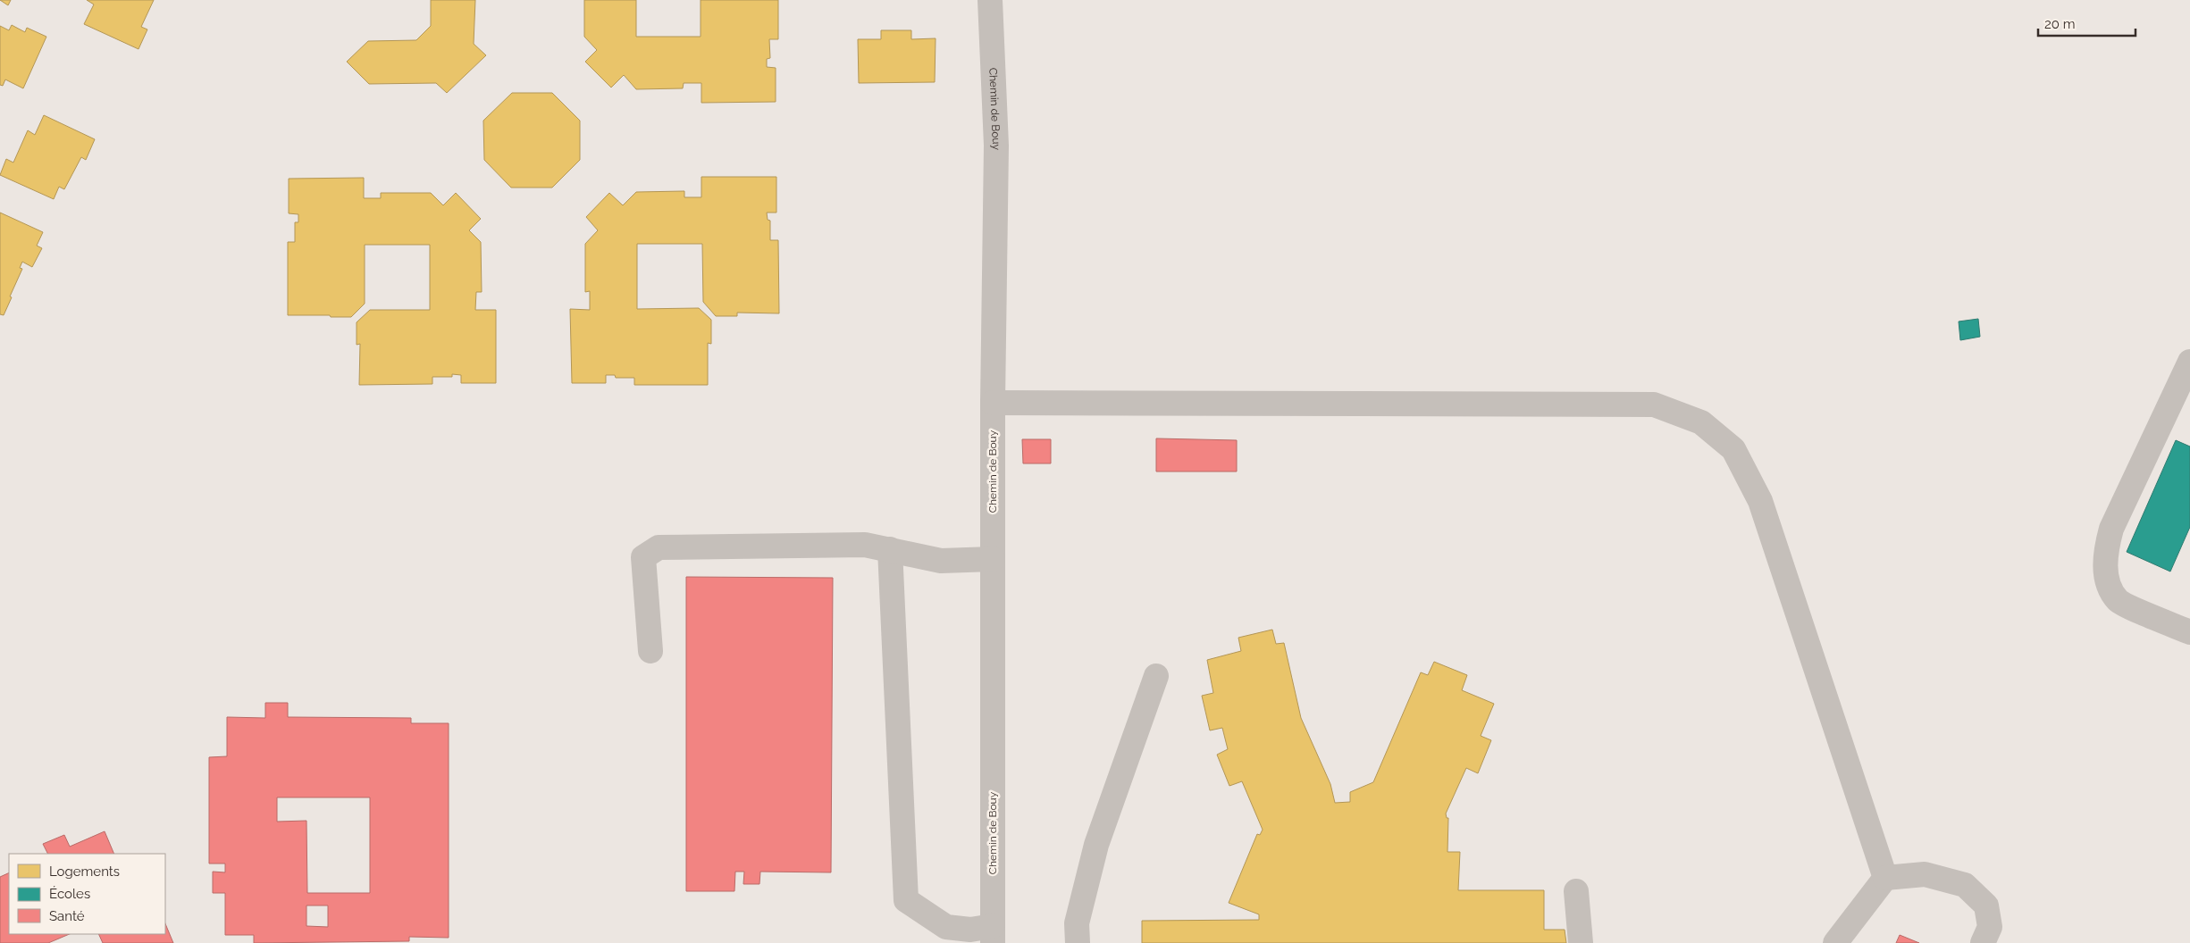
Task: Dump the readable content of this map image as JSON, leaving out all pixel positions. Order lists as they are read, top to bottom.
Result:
{
  "streets": {
    "street": ["Chemin de Bouy"]
  },
  "legend": ["Logements", "Écoles", "Santé"],
  "scale_bar": "20 m"
}
